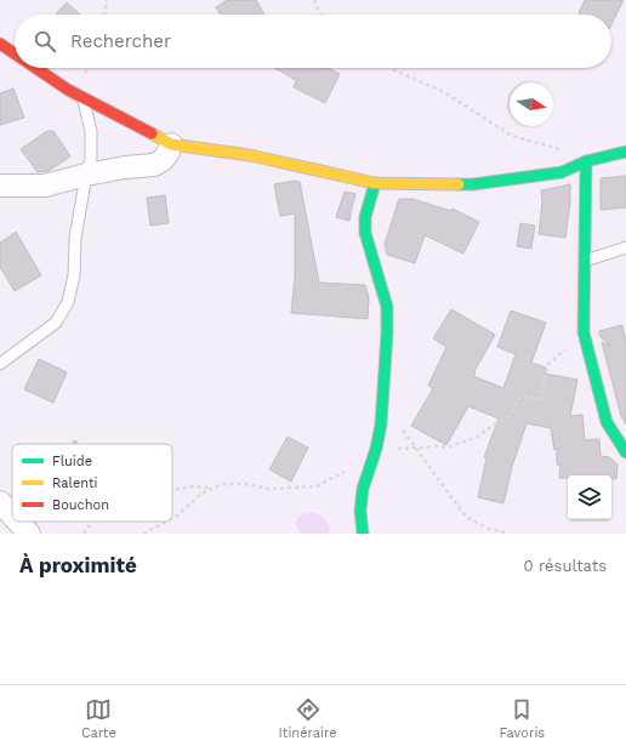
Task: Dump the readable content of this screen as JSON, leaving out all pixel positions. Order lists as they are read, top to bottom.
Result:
{
  "legend": ["Fluide", "Ralenti", "Bouchon"],
  "north": "right",
  "page": {
    "search": "Rechercher",
    "heading": ["À proximité", "0 résultats"],
    "nav": ["Carte", "Itinéraire", "Favoris"]
  }
}
